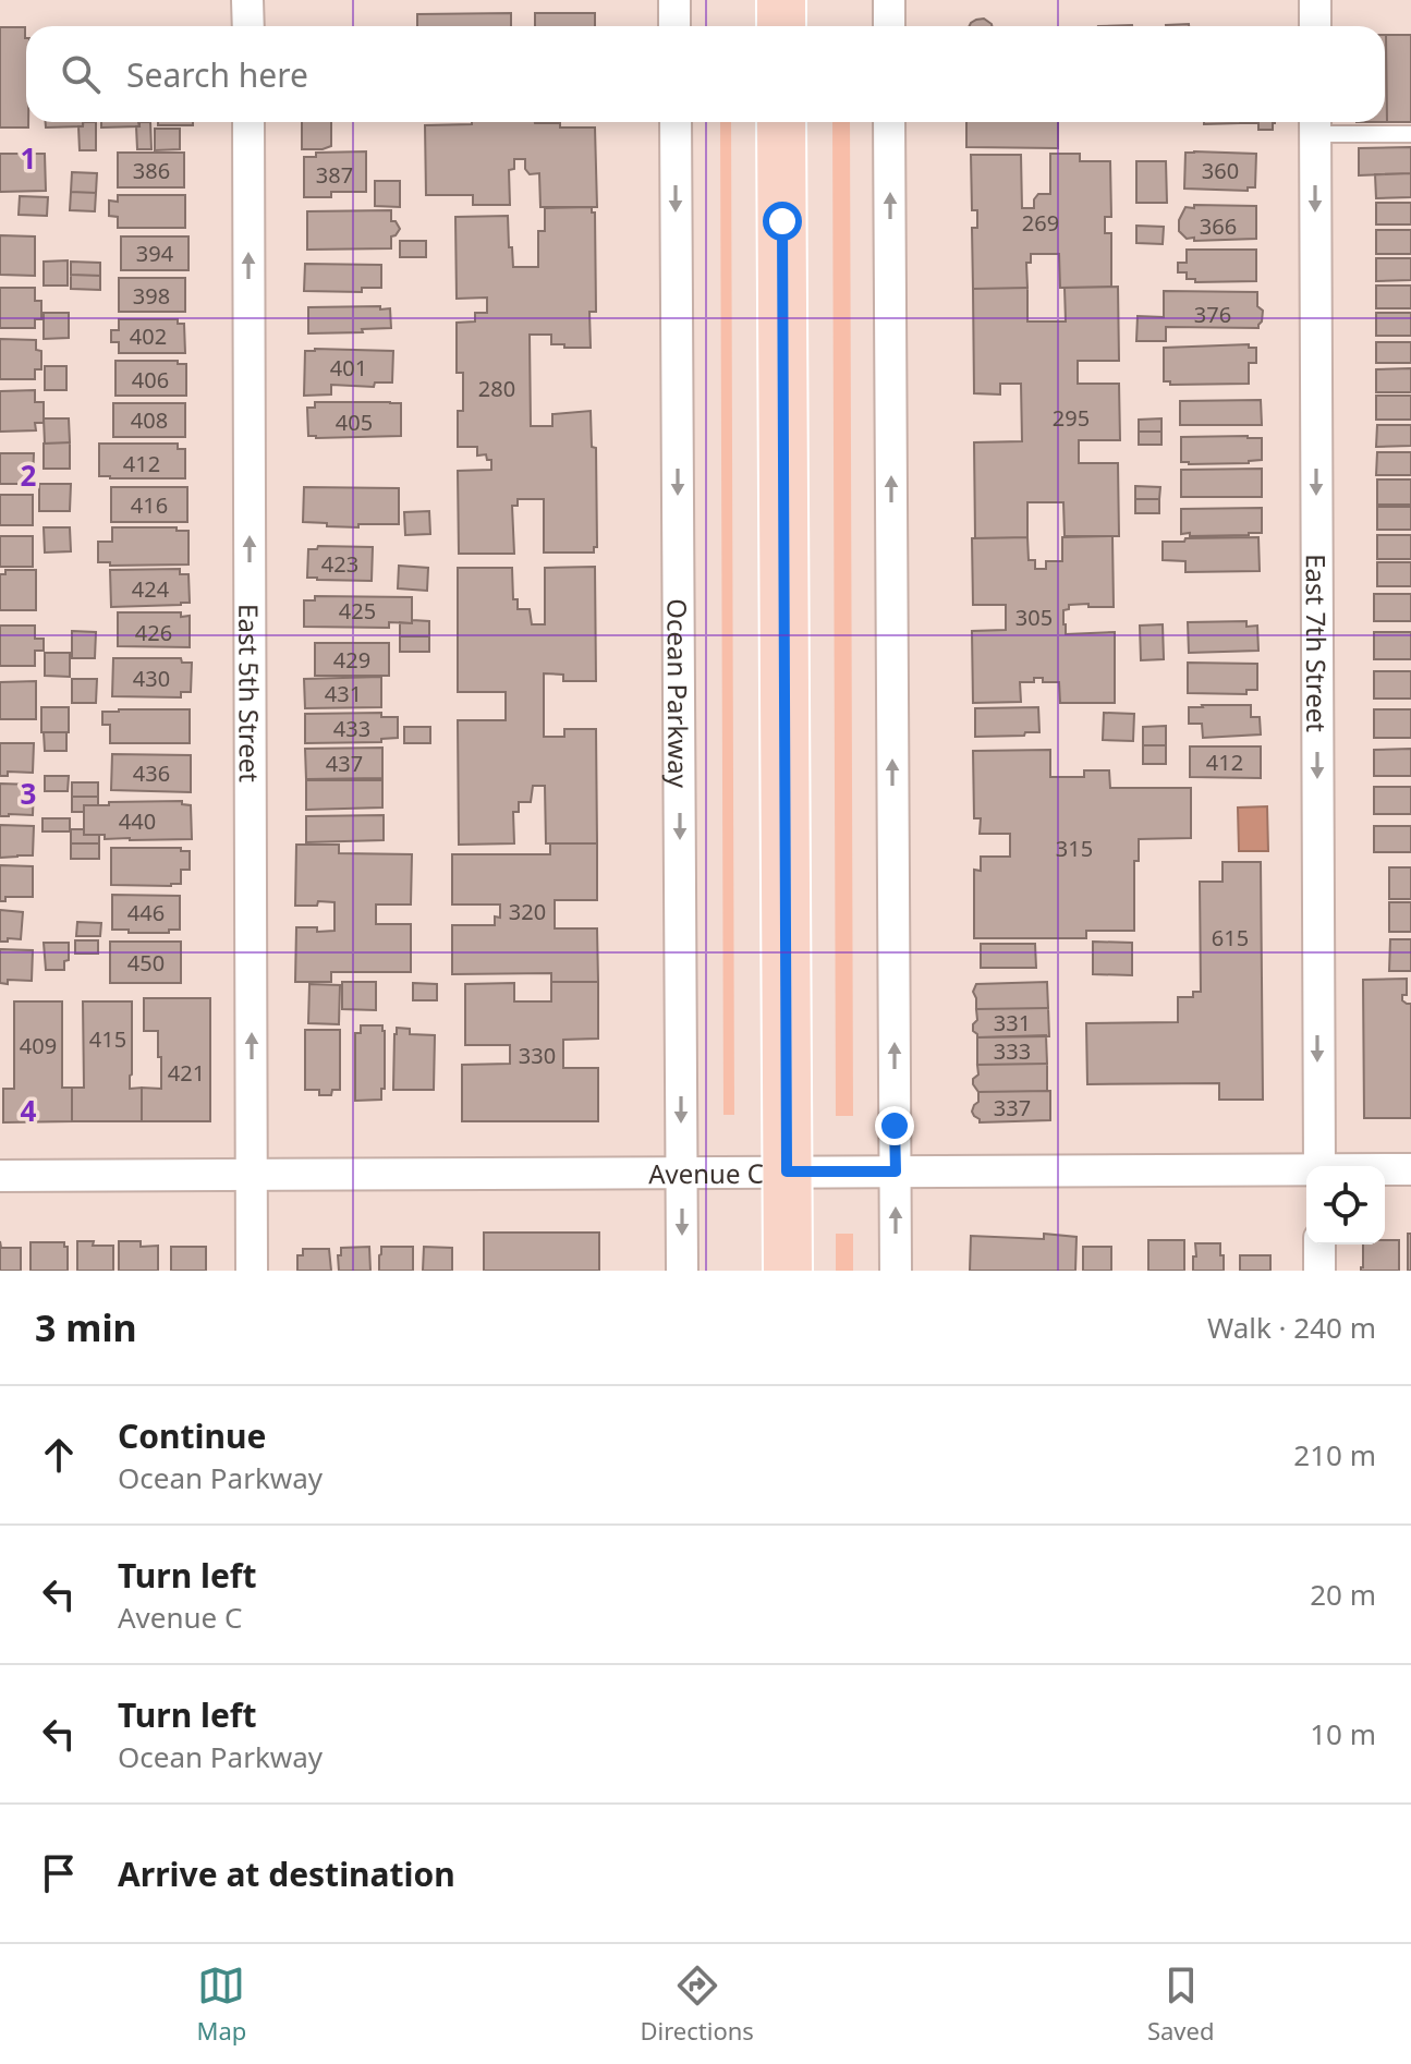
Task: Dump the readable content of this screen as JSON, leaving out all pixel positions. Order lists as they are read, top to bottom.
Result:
{
  "streets": {
    "street": [
      "East 7th Street",
      "East 5th Street",
      "Ocean Parkway",
      "Avenue C"
    ]
  },
  "crossings": [
    ["East 5th Street", "Avenue C"],
    ["Ocean Parkway", "Avenue C"]
  ],
  "one_way": ["East 7th Street", "East 5th Street"],
  "house_numbers": [
    "386",
    "360",
    "387",
    "269",
    "366",
    "394",
    "398",
    "376",
    "402",
    "401",
    "406",
    "280",
    "295",
    "408",
    "405",
    "412",
    "416",
    "423",
    "424",
    "425",
    "305",
    "426",
    "429",
    "430",
    "431",
    "433",
    "412",
    "437",
    "436",
    "440",
    "315",
    "320",
    "446",
    "615",
    "450",
    "331",
    "415",
    "409",
    "333",
    "330",
    "421",
    "337"
  ],
  "page": {
    "search": "Search here",
    "heading": ["3 min", "Walk · 240 m"],
    "list": [
      ["Continue", "Ocean Parkway", "210 m"],
      ["Turn left", "Avenue C", "20 m"],
      ["Turn left", "Ocean Parkway", "10 m"],
      "Arrive at destination"
    ],
    "nav": ["Map", "Directions", "Saved"]
  },
  "grid": {
    "rows": [
      "1",
      "2",
      "3",
      "4"
    ]
  }
}
